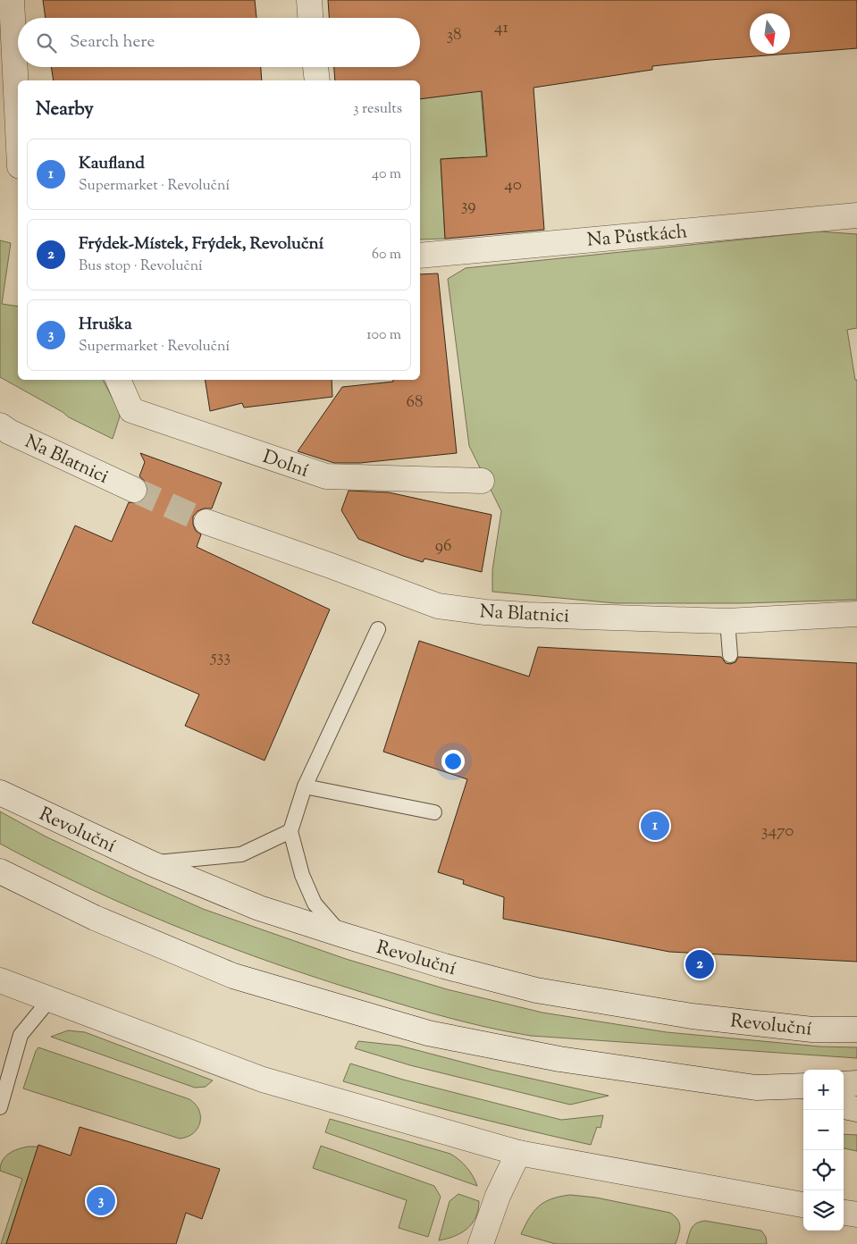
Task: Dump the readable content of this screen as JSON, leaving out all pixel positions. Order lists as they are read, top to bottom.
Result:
{
  "streets": {
    "street": [
      "Na Půstkách",
      "Na Blatnici",
      "Dolní",
      "Revoluční"
    ]
  },
  "house_numbers": [
    "41",
    "38",
    "40",
    "39",
    "68",
    "96",
    "533",
    "3470"
  ],
  "north": "bottom",
  "page": {
    "search": "Search here",
    "heading": ["Nearby", "3 results"],
    "list": [
      {
        "mark": "1",
        "name": "Kaufland",
        "note": "Supermarket · Revoluční",
        "value": "40 m"
      },
      {
        "mark": "2",
        "name": "Frýdek-Místek, Frýdek, Revoluční",
        "note": "Bus stop · Revoluční",
        "value": "60 m"
      },
      {
        "mark": "3",
        "name": "Hruška",
        "note": "Supermarket · Revoluční",
        "value": "100 m"
      }
    ],
    "pins": ["1", "2", "3"],
    "map_buttons": ["+", "−"]
  }
}
